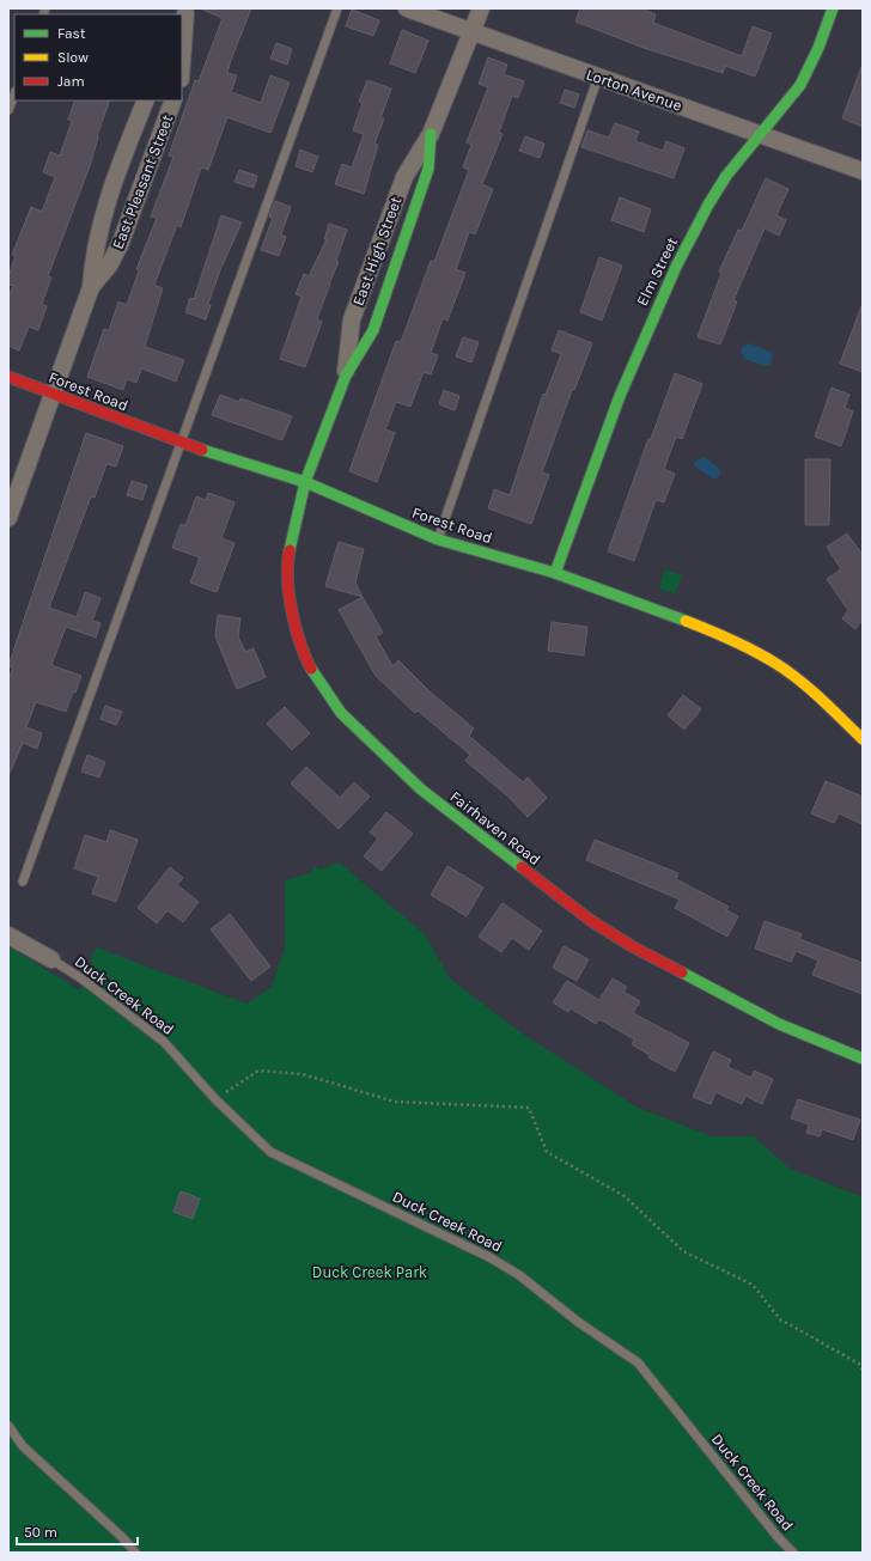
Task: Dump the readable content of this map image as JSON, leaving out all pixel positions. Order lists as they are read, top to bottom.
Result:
{
  "streets": {
    "street": [
      "Lorton Avenue",
      "East Pleasant Street",
      "East High Street",
      "Elm Street",
      "Forest Road",
      "Fairhaven Road"
    ],
    "lane": ["Duck Creek Road"]
  },
  "crossings": [
    ["Lorton Avenue", "East High Street"],
    ["Lorton Avenue", "Elm Street"],
    ["East Pleasant Street", "Forest Road"],
    ["East High Street", "Forest Road"],
    ["East High Street", "Fairhaven Road"],
    ["Elm Street", "Forest Road"],
    ["Forest Road", "Fairhaven Road"]
  ],
  "parks": ["Duck Creek Park"],
  "legend": ["Fast", "Slow", "Jam"],
  "scale_bar": "50 m"
}
